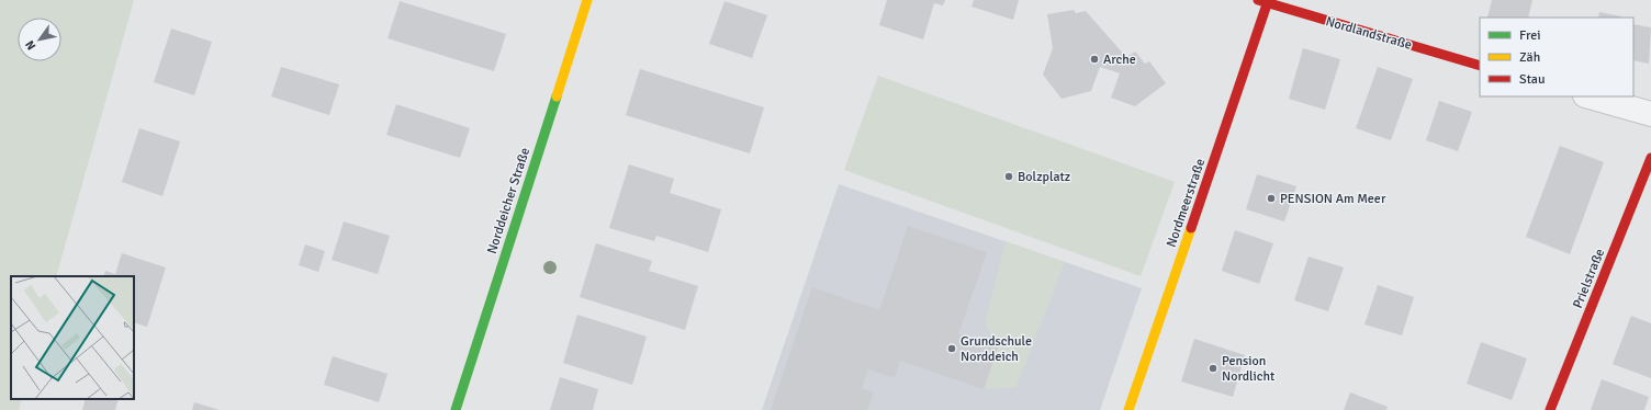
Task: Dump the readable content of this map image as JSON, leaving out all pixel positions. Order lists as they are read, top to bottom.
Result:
{
  "streets": {
    "street": [
      "Nordlandstraße",
      "Norddeicher Straße",
      "Nordmeerstraße",
      "Prielstraße"
    ]
  },
  "crossings": [
    ["Nordlandstraße", "Nordmeerstraße"]
  ],
  "places": [
    "Arche",
    "Bolzplatz",
    "PENSION Am Meer",
    "Grundschule Norddeich",
    "Pension Nordlicht"
  ],
  "legend": ["Frei", "Zäh", "Stau"],
  "north": "bottom left"
}
